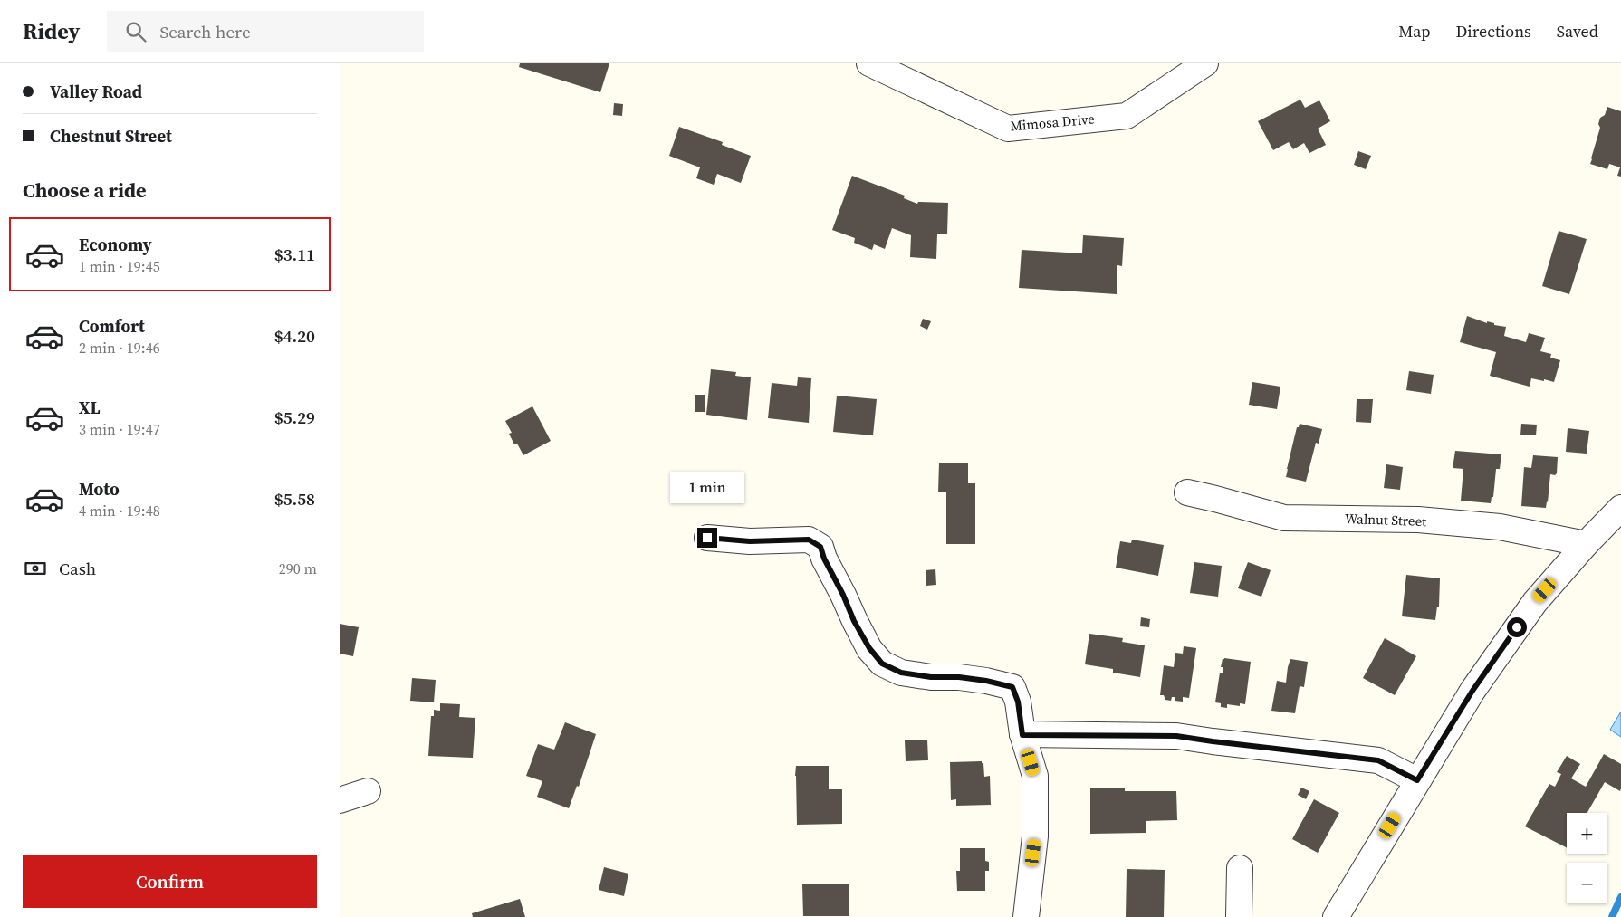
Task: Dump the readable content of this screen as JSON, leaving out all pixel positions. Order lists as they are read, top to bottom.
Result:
{
  "streets": {
    "street": ["Mimosa Drive", "Walnut Street"]
  },
  "page": {
    "header": "Ridey",
    "search": "Search here",
    "nav": ["Map", "Directions", "Saved"],
    "banner": ["Valley Road", "Chestnut Street"],
    "heading": "Choose a ride",
    "list": [
      {
        "name": "Economy",
        "note": "1 min · 19:45",
        "value": "$3.11"
      },
      {
        "name": "Comfort",
        "note": "2 min · 19:46",
        "value": "$4.20"
      },
      {
        "name": "XL",
        "note": "3 min · 19:47",
        "value": "$5.29"
      },
      {
        "name": "Moto",
        "note": "4 min · 19:48",
        "value": "$5.58"
      }
    ],
    "bubble": "1 min",
    "pay": ["Cash", "290 m"],
    "map_buttons": ["+", "−"],
    "buttons": "Confirm"
  }
}
